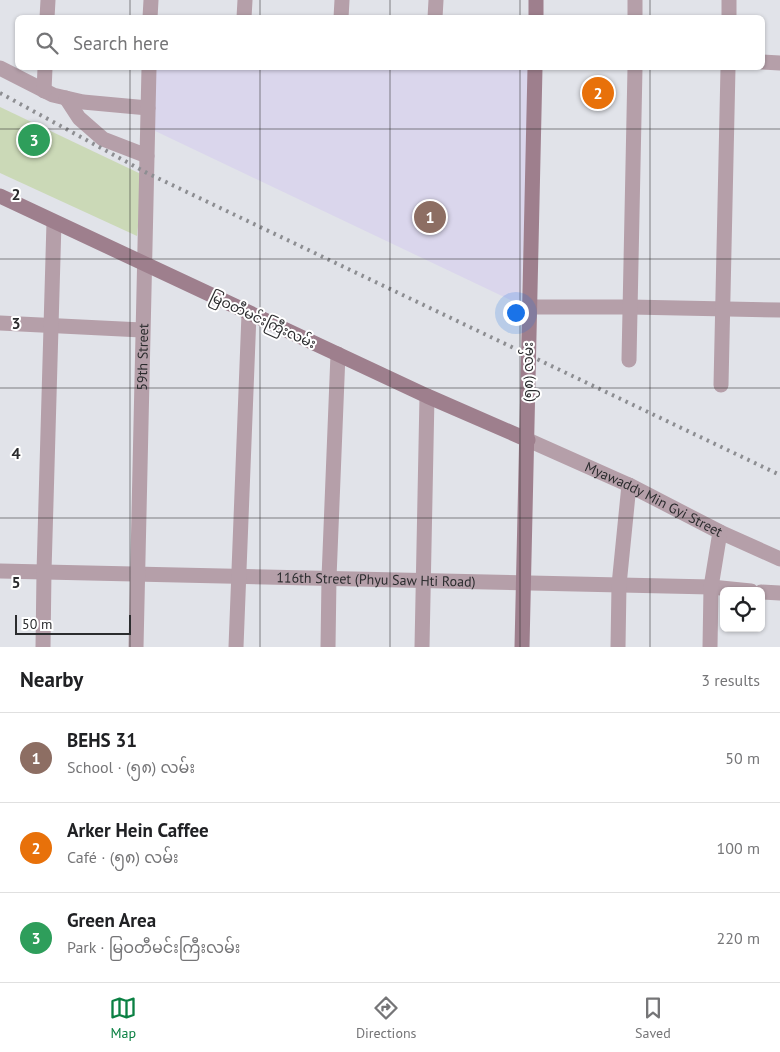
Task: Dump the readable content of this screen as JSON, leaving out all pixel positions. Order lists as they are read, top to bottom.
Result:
{
  "streets": {
    "main road": ["မြဝတီမင်းကြီးလမ်း", "(၅၈) လမ်း"],
    "street": ["59th Street", "Myawaddy Min Gyi Street", "116th Street (Phyu Saw Hti Road)"]
  },
  "crossings": [
    ["မြဝတီမင်းကြီးလမ်း", "59th Street"],
    ["မြဝတီမင်းကြီးလမ်း", "(၅၈) လမ်း"],
    ["မြဝတီမင်းကြီးလမ်း", "Myawaddy Min Gyi Street"],
    ["59th Street", "116th Street (Phyu Saw Hti Road)"],
    ["(၅၈) လမ်း", "Myawaddy Min Gyi Street"],
    ["(၅၈) လမ်း", "116th Street (Phyu Saw Hti Road)"]
  ],
  "scale_bar": "50 m",
  "page": {
    "search": "Search here",
    "pins": ["2", "3", "1"],
    "scale": "50 m",
    "heading": ["Nearby", "3 results"],
    "list": [
      {
        "mark": "1",
        "name": "BEHS 31",
        "note": "School · (၅၈) လမ်း",
        "value": "50 m"
      },
      {
        "mark": "2",
        "name": "Arker Hein Caffee",
        "note": "Café · (၅၈) လမ်း",
        "value": "100 m"
      },
      {
        "mark": "3",
        "name": "Green Area",
        "note": "Park · မြဝတီမင်းကြီးလမ်း",
        "value": "220 m"
      }
    ],
    "nav": ["Map", "Directions", "Saved"]
  },
  "grid": {
    "rows": [
      "2",
      "3",
      "4",
      "5"
    ]
  }
}
